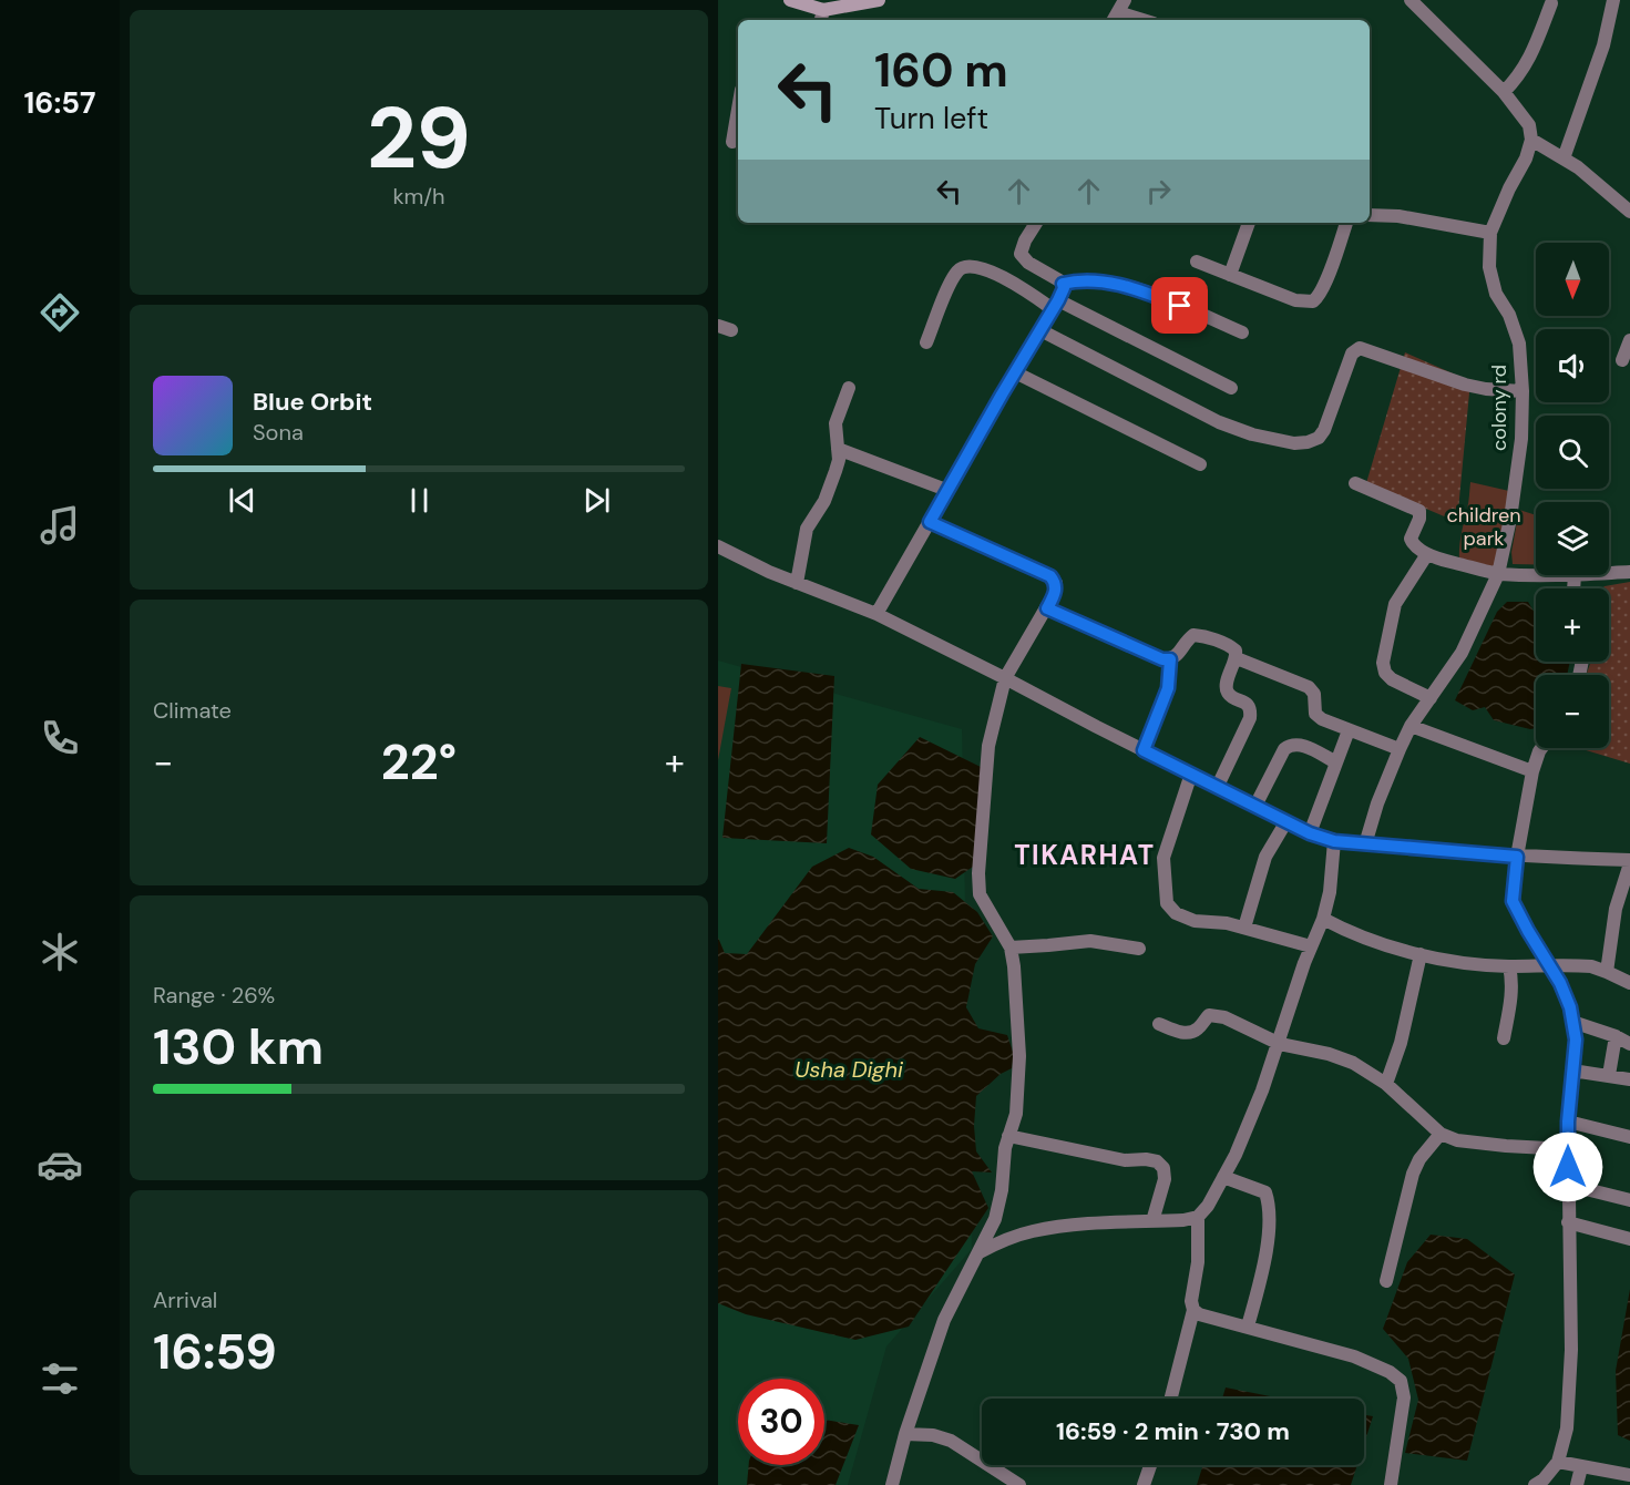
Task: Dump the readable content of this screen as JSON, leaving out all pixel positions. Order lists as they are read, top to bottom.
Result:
{
  "streets": {
    "street": ["colony rd"]
  },
  "districts": ["TIKARHAT"],
  "water": ["Usha Dighi"],
  "parks": ["children park"],
  "north": "bottom",
  "page": {
    "tabs": "16:57",
    "tile": [
      ["29", "km/h"],
      "Climate",
      ["Range · 26%", "130 km"],
      ["Arrival", "16:59"]
    ],
    "turn": ["160 m", "Turn left"],
    "map_buttons": ["+", "−"],
    "song": ["Blue Orbit", "Sona"],
    "heat": ["−", "22°", "+"],
    "limit": "30",
    "trip": "16:59 · 2 min · 730 m"
  }
}
